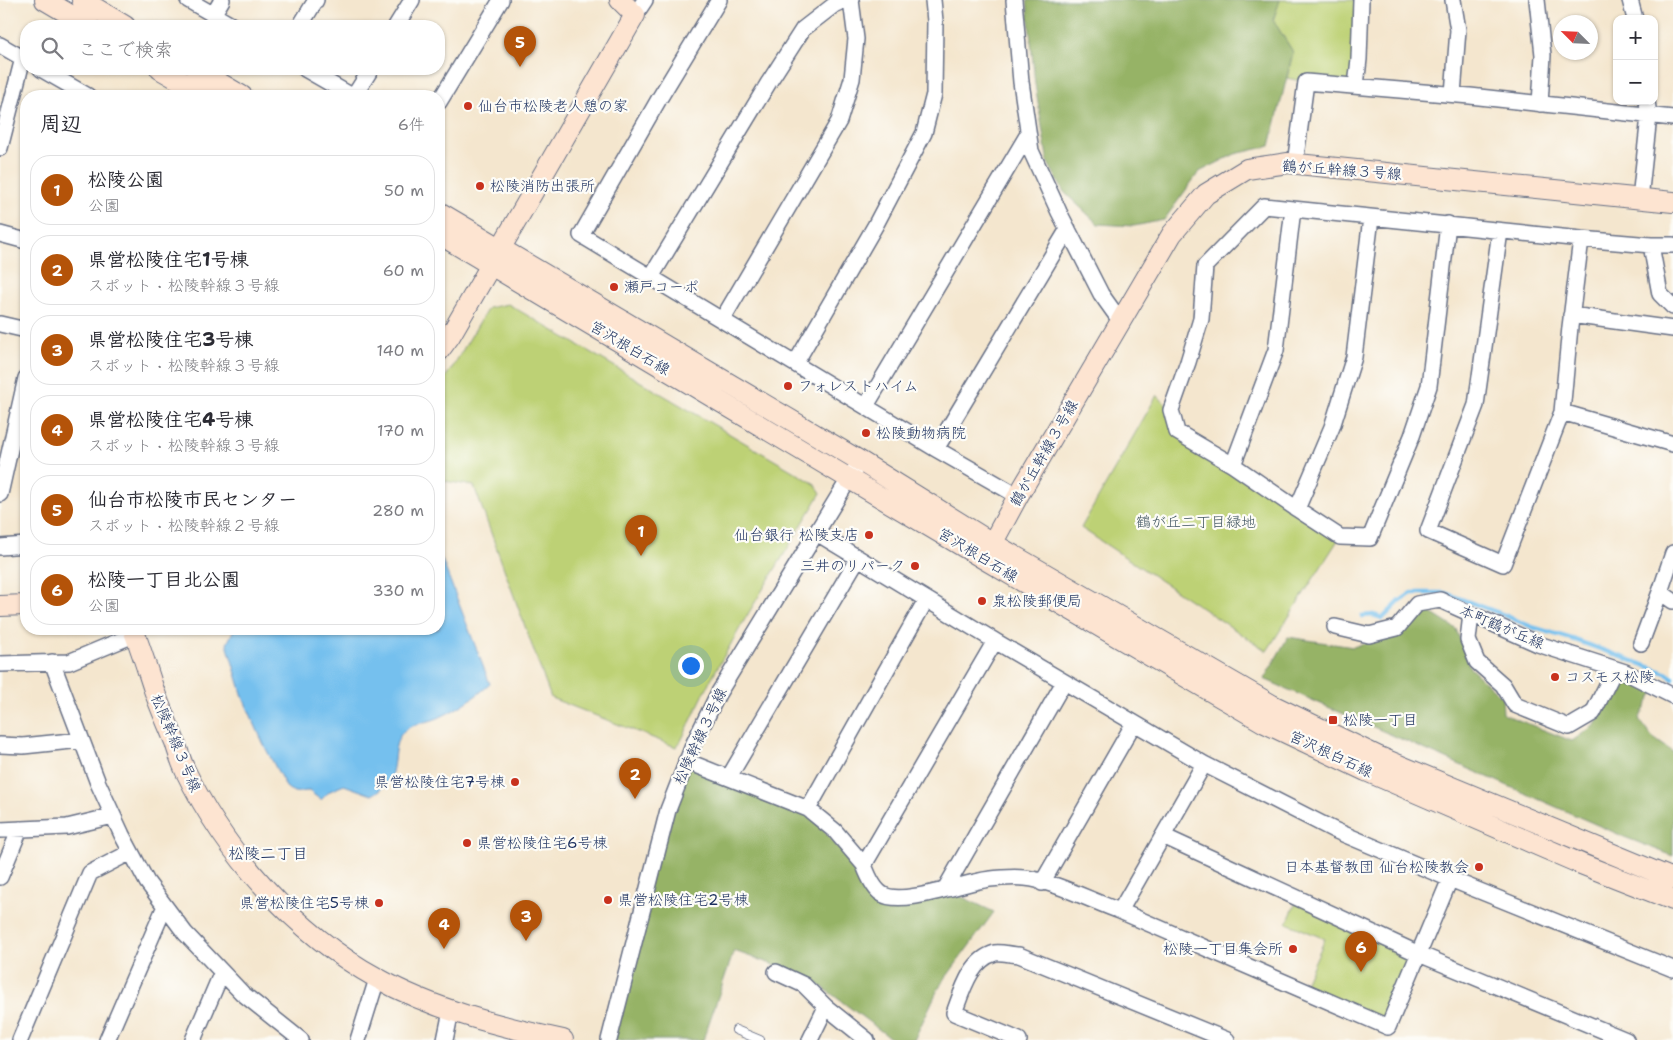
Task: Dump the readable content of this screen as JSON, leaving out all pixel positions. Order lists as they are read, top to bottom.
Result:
{
  "streets": {
    "street": [
      "鶴が丘幹線３号線",
      "宮沢根白石線",
      "本町鶴が丘線",
      "松陵幹線３号線"
    ]
  },
  "crossings": [
    ["鶴が丘幹線３号線", "宮沢根白石線"]
  ],
  "districts": ["松陵二丁目"],
  "parks": ["鶴が丘二丁目緑地"],
  "places": {
    "other": [
      "仙台市松陵老人憩の家",
      "松陵消防出張所",
      "瀬戸コーポ",
      "フォレストハイム",
      "松陵動物病院",
      "仙台銀行 松陵支店",
      "三井のリパーク",
      "泉松陵郵便局",
      "コスモス松陵",
      "県営松陵住宅7号棟",
      "県営松陵住宅6号棟",
      "日本基督教団 仙台松陵教会",
      "県営松陵住宅2号棟",
      "県営松陵住宅5号棟",
      "松陵一丁目集会所"
    ],
    "transit": ["松陵一丁目"]
  },
  "north": "top left",
  "page": {
    "map_buttons": ["+", "−"],
    "search": "ここで検索",
    "pins": [
      "5",
      "1",
      "2",
      "3",
      "4",
      "6"
    ],
    "heading": ["周辺", "6件"],
    "list": [
      {
        "mark": "1",
        "name": "松陵公園",
        "note": "公園",
        "value": "50 m"
      },
      {
        "mark": "2",
        "name": "県営松陵住宅1号棟",
        "note": "スポット · 松陵幹線３号線",
        "value": "60 m"
      },
      {
        "mark": "3",
        "name": "県営松陵住宅3号棟",
        "note": "スポット · 松陵幹線３号線",
        "value": "140 m"
      },
      {
        "mark": "4",
        "name": "県営松陵住宅4号棟",
        "note": "スポット · 松陵幹線３号線",
        "value": "170 m"
      },
      {
        "mark": "5",
        "name": "仙台市松陵市民センター",
        "note": "スポット · 松陵幹線２号線",
        "value": "280 m"
      },
      {
        "mark": "6",
        "name": "松陵一丁目北公園",
        "note": "公園",
        "value": "330 m"
      }
    ]
  }
}
